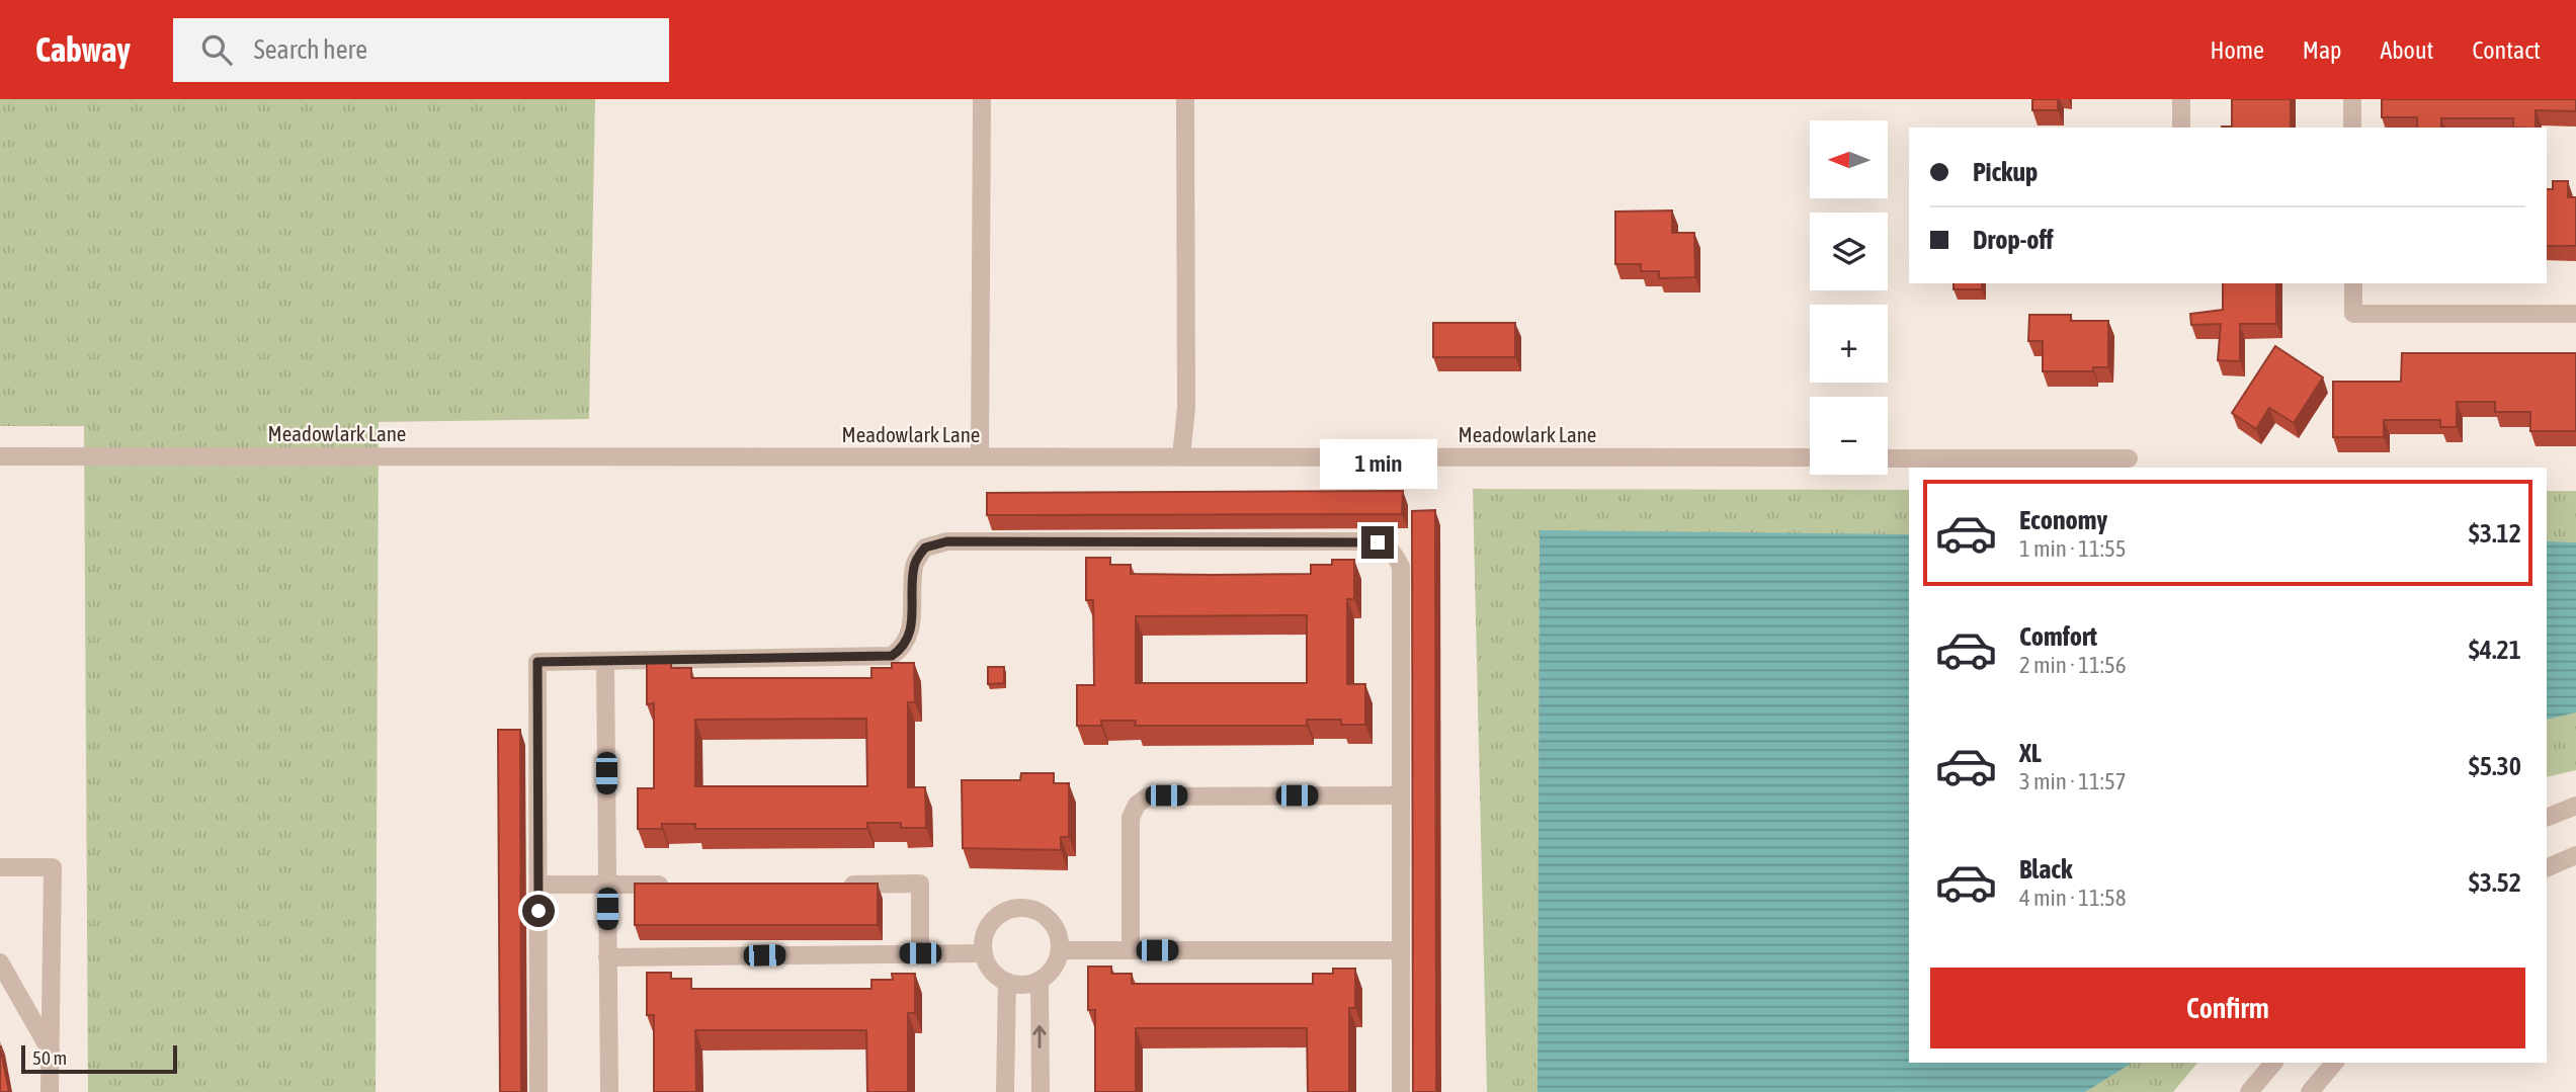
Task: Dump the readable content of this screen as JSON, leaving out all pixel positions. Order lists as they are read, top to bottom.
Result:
{
  "streets": {
    "street": ["Meadowlark Lane"]
  },
  "scale_bar": "50 m",
  "north": "left",
  "page": {
    "header": "Cabway",
    "search": "Search here",
    "nav": [
      "Home",
      "Map",
      "About",
      "Contact"
    ],
    "map_buttons": ["+", "−"],
    "banner": ["Pickup", "Drop-off"],
    "bubble": "1 min",
    "list": [
      {
        "name": "Economy",
        "note": "1 min · 11:55",
        "value": "$3.12"
      },
      {
        "name": "Comfort",
        "note": "2 min · 11:56",
        "value": "$4.21"
      },
      {
        "name": "XL",
        "note": "3 min · 11:57",
        "value": "$5.30"
      },
      {
        "name": "Black",
        "note": "4 min · 11:58",
        "value": "$3.52"
      }
    ],
    "buttons": "Confirm",
    "scale": "50 m"
  }
}
